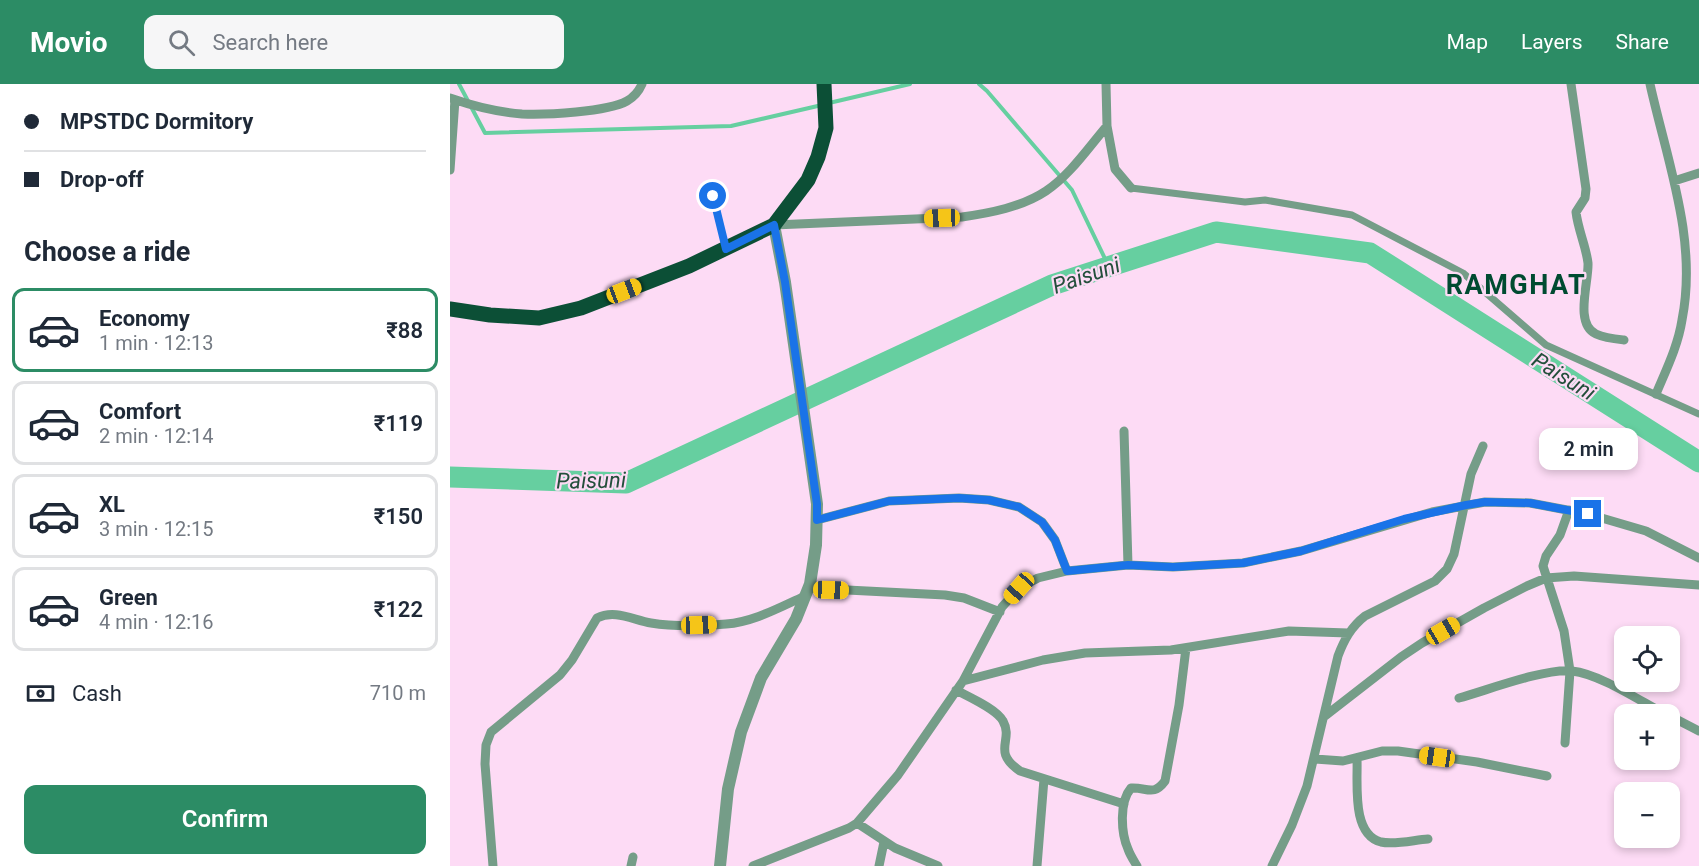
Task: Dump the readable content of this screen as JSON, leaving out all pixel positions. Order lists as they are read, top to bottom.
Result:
{
  "districts": ["RAMGHAT"],
  "water": ["Paisuni"],
  "page": {
    "header": "Movio",
    "search": "Search here",
    "nav": ["Map", "Layers", "Share"],
    "banner": ["MPSTDC Dormitory", "Drop-off"],
    "heading": "Choose a ride",
    "list": [
      {
        "name": "Economy",
        "note": "1 min · 12:13",
        "value": "₹88"
      },
      {
        "name": "Comfort",
        "note": "2 min · 12:14",
        "value": "₹119"
      },
      {
        "name": "XL",
        "note": "3 min · 12:15",
        "value": "₹150"
      },
      {
        "name": "Green",
        "note": "4 min · 12:16",
        "value": "₹122"
      }
    ],
    "bubble": "2 min",
    "map_buttons": ["+", "−"],
    "pay": ["Cash", "710 m"],
    "buttons": "Confirm"
  }
}
